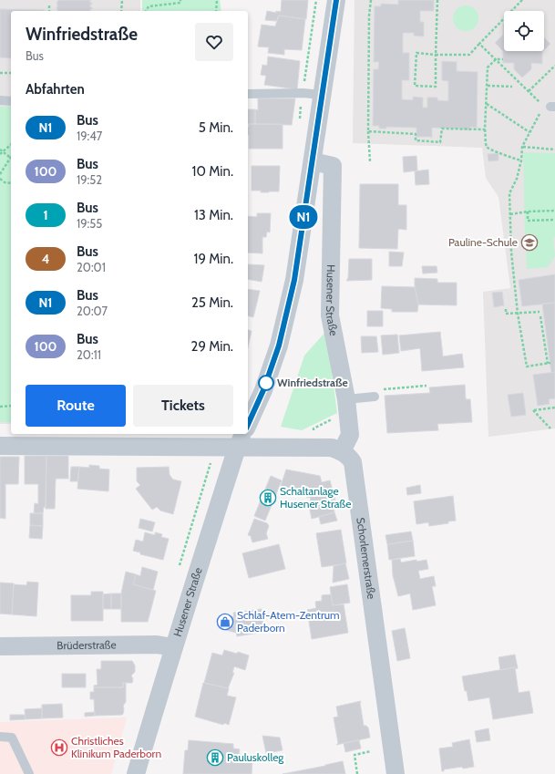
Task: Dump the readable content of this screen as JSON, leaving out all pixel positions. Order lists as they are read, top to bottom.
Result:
{
  "streets": {
    "street": ["Husener Straße", "Schorlemerstraße", "Brüderstraße"]
  },
  "crossings": [
    ["Husener Straße", "Schorlemerstraße"],
    ["Husener Straße", "Brüderstraße"]
  ],
  "places": {
    "school or university": ["Pauline-Schule"],
    "other": ["Winfriedstraße"],
    "building": ["Schaltanlage Husener Straße", "Pauluskolleg"],
    "shop": ["Schlaf-Atem-Zentrum Paderborn"],
    "hospital": ["Christliches Klinikum Paderborn"]
  },
  "lines": ["bus line N1"],
  "page": {
    "on_map": "N1",
    "heading": [
      ["Winfriedstraße", "Bus"],
      "Abfahrten"
    ],
    "list": [
      {
        "mark": "N1",
        "name": "Bus",
        "note": "19:47",
        "value": "5 Min."
      },
      {
        "mark": "100",
        "name": "Bus",
        "note": "19:52",
        "value": "10 Min."
      },
      {
        "mark": "1",
        "name": "Bus",
        "note": "19:55",
        "value": "13 Min."
      },
      {
        "mark": "4",
        "name": "Bus",
        "note": "20:01",
        "value": "19 Min."
      },
      {
        "mark": "N1",
        "name": "Bus",
        "note": "20:07",
        "value": "25 Min."
      },
      {
        "mark": "100",
        "name": "Bus",
        "note": "20:11",
        "value": "29 Min."
      }
    ],
    "buttons": ["Route", "Tickets"]
  }
}
